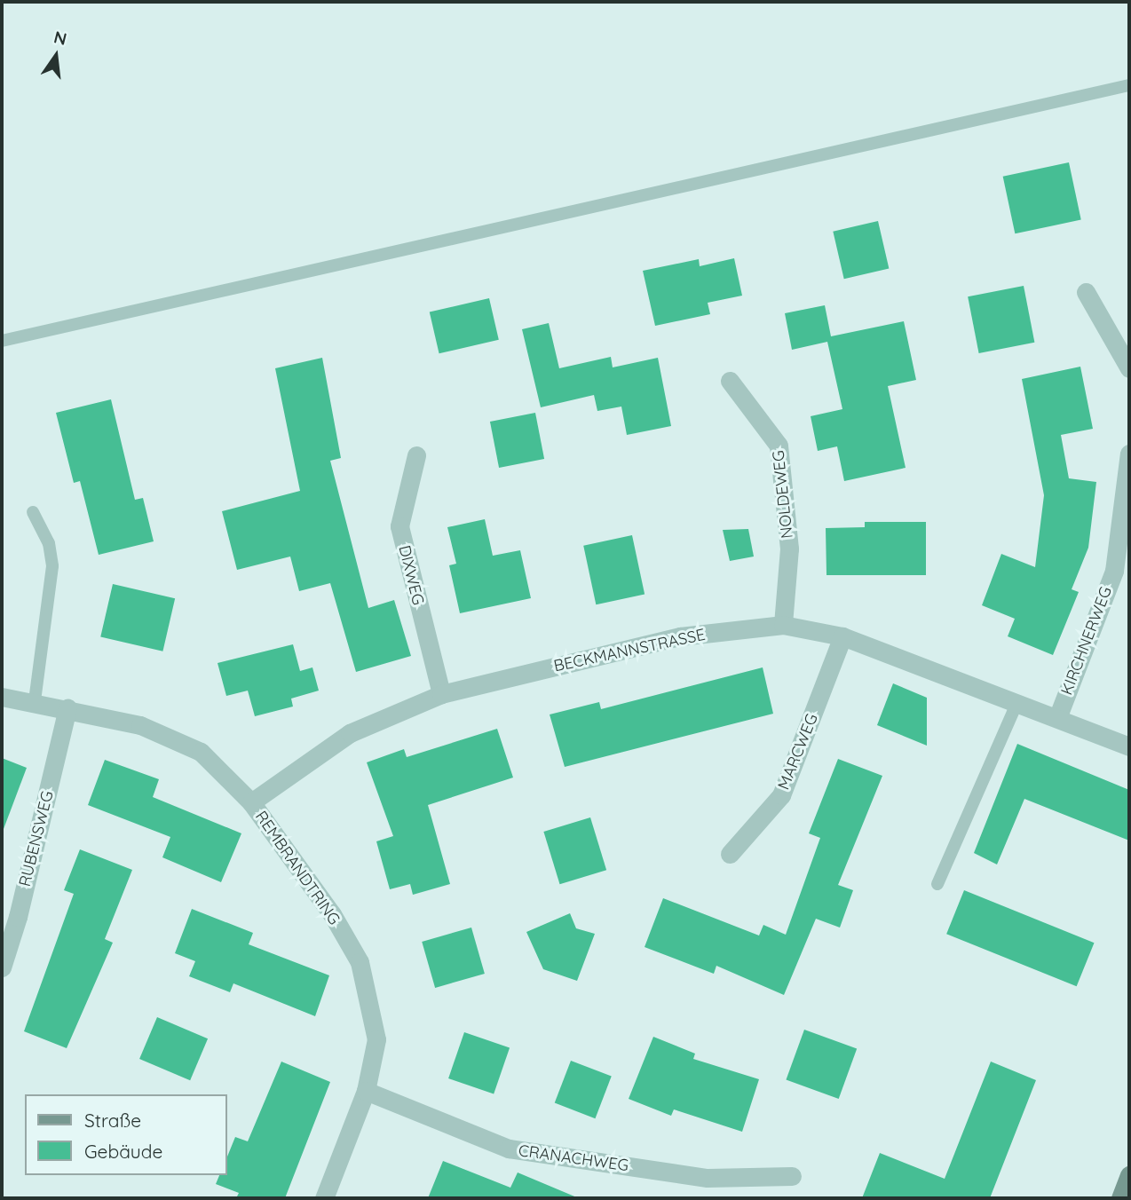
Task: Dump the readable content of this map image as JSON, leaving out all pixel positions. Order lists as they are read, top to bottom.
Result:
{
  "streets": {
    "street": [
      "NOLDEWEG",
      "DIXWEG",
      "KIRCHNERWEG",
      "BECKMANNSTRASSE",
      "MARCWEG",
      "RUBENSWEG",
      "REMBRANDTRING",
      "CRANACHWEG"
    ]
  },
  "crossings": [
    ["NOLDEWEG", "BECKMANNSTRASSE"],
    ["DIXWEG", "BECKMANNSTRASSE"],
    ["KIRCHNERWEG", "BECKMANNSTRASSE"],
    ["BECKMANNSTRASSE", "MARCWEG"],
    ["BECKMANNSTRASSE", "REMBRANDTRING"],
    ["RUBENSWEG", "REMBRANDTRING"],
    ["REMBRANDTRING", "CRANACHWEG"]
  ],
  "legend": ["Straße", "Gebäude"],
  "north": "top"
}
